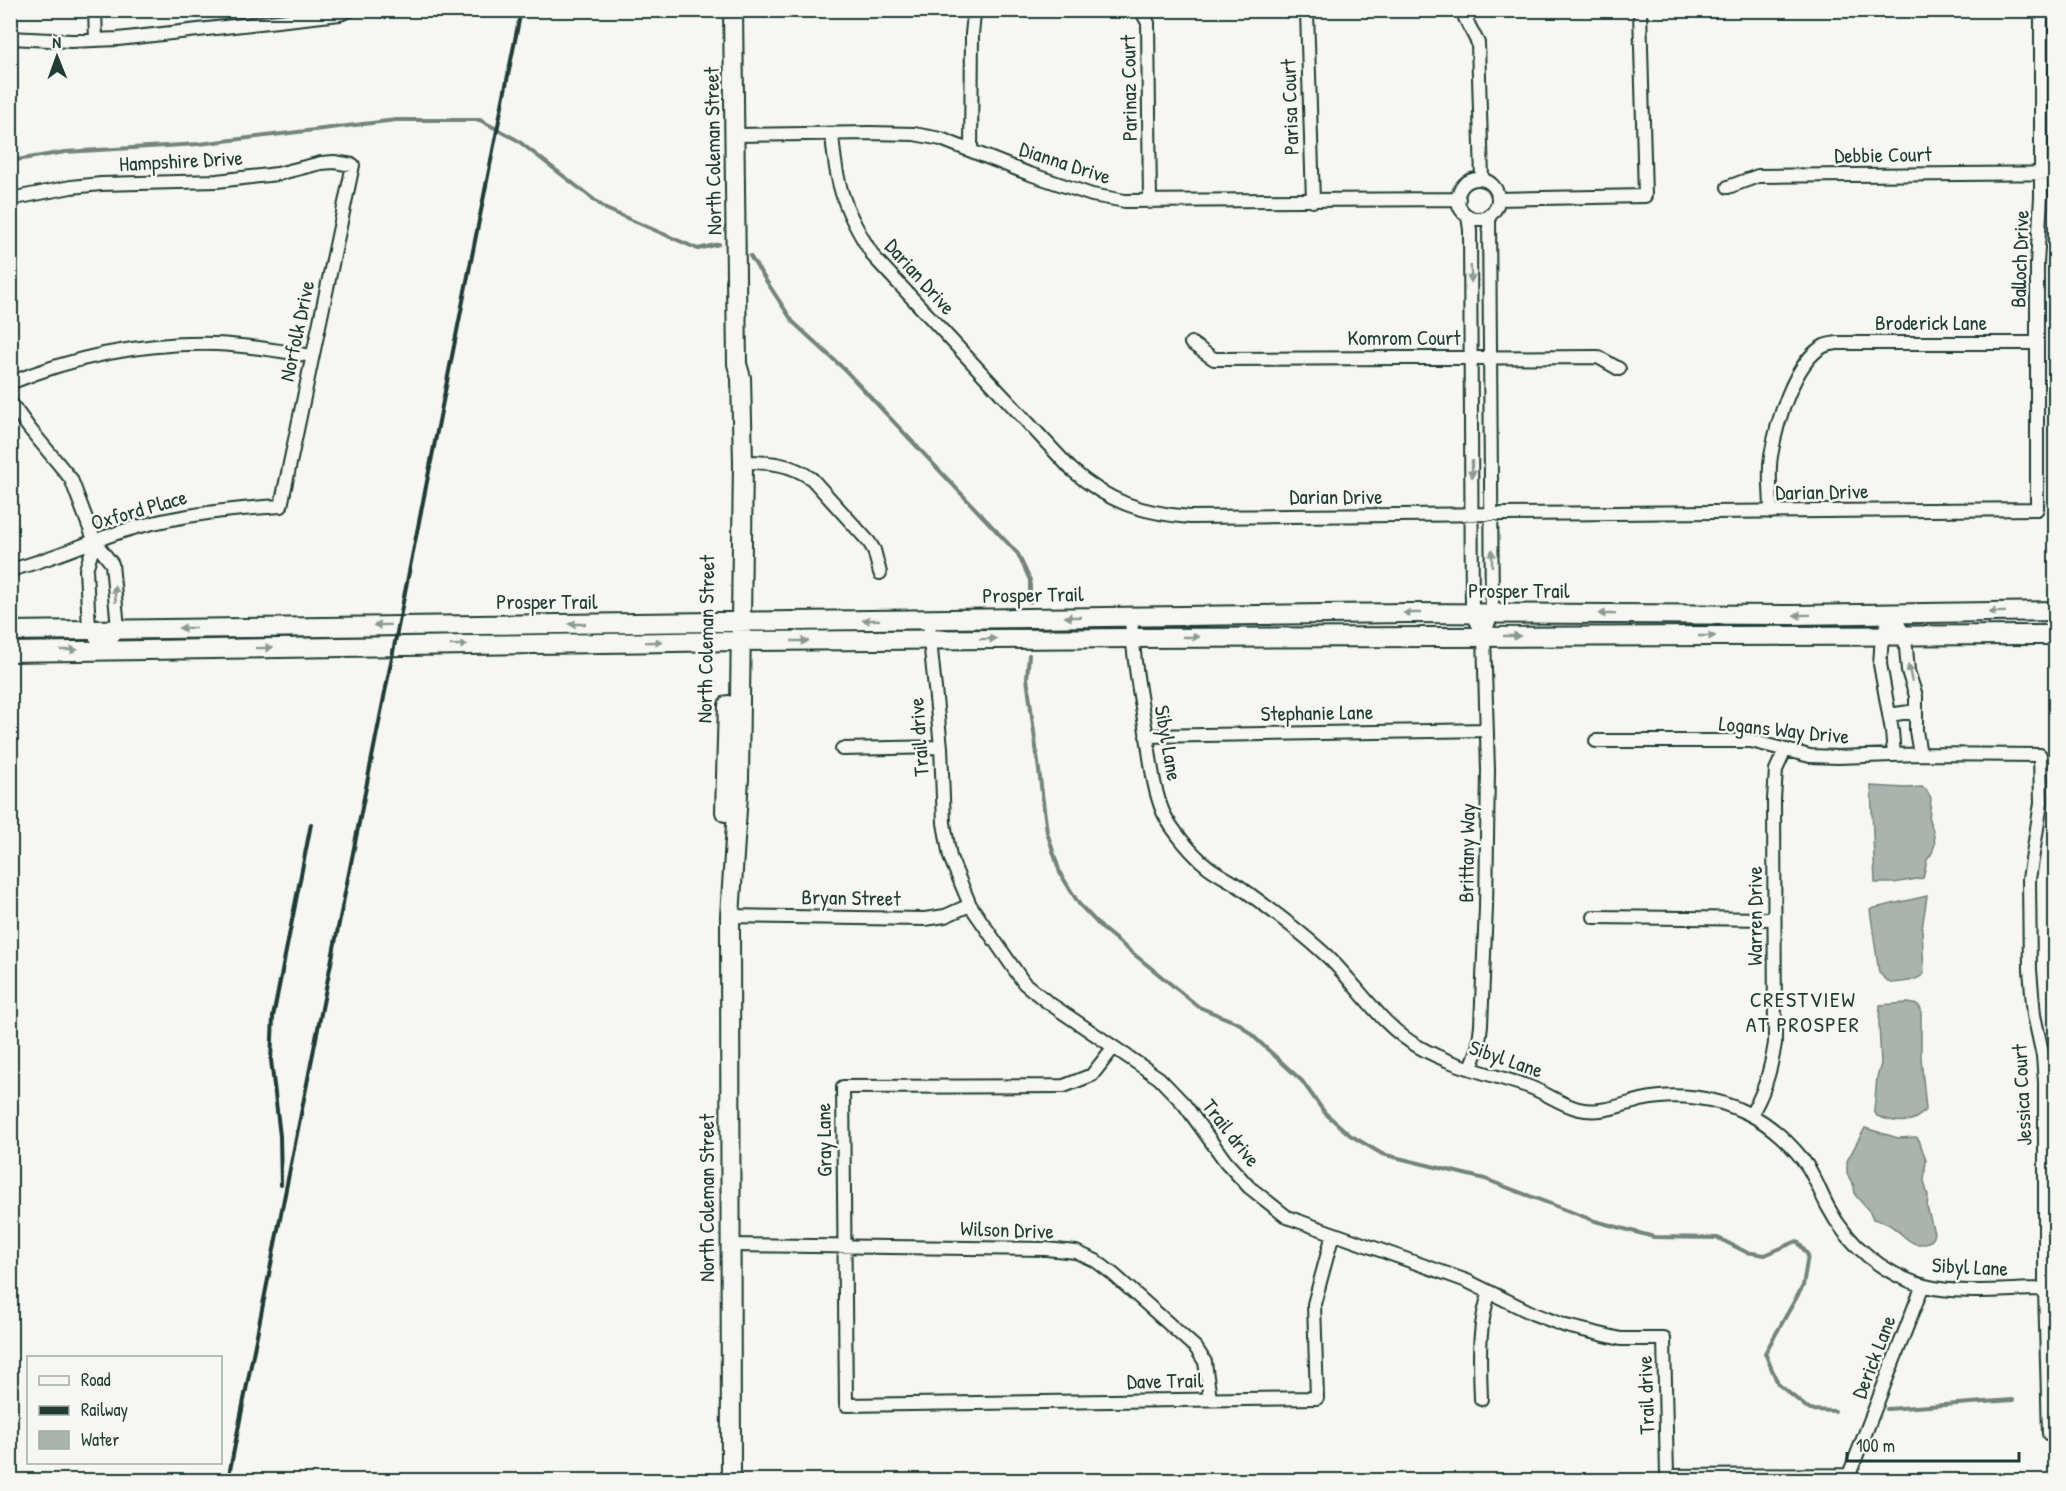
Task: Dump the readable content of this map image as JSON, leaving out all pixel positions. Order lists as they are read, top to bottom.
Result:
{
  "streets": {
    "main road": ["North Coleman Street", "Prosper Trail"],
    "street": [
      "Parinaz Court",
      "Parisa Court",
      "Debbie Court",
      "Hampshire Drive",
      "Dianna Drive",
      "Balloch Drive",
      "Darian Drive",
      "Broderick Lane",
      "Norfolk Drive",
      "Komrom Court",
      "Oxford Place",
      "Stephanie Lane",
      "Logans Way Drive",
      "Trail drive",
      "Sibyl Lane",
      "Brittany Way",
      "Bryan Street",
      "Warren Drive",
      "Jessica Court",
      "Gray Lane",
      "Wilson Drive",
      "Derick Lane",
      "Dave Trail"
    ]
  },
  "crossings": [
    ["Parinaz Court", "Dianna Drive"],
    ["Parisa Court", "Dianna Drive"],
    ["North Coleman Street", "Dianna Drive"],
    ["North Coleman Street", "Prosper Trail"],
    ["North Coleman Street", "Bryan Street"],
    ["North Coleman Street", "Wilson Drive"],
    ["Debbie Court", "Balloch Drive"],
    ["Hampshire Drive", "Norfolk Drive"],
    ["Dianna Drive", "Darian Drive"],
    ["Dianna Drive", "Brittany Way"],
    ["Balloch Drive", "Darian Drive"],
    ["Balloch Drive", "Broderick Lane"],
    ["Darian Drive", "Broderick Lane"],
    ["Darian Drive", "Brittany Way"],
    ["Norfolk Drive", "Oxford Place"],
    ["Komrom Court", "Brittany Way"],
    ["Prosper Trail", "Trail drive"],
    ["Prosper Trail", "Sibyl Lane"],
    ["Prosper Trail", "Brittany Way"],
    ["Stephanie Lane", "Sibyl Lane"],
    ["Stephanie Lane", "Brittany Way"],
    ["Logans Way Drive", "Warren Drive"],
    ["Logans Way Drive", "Jessica Court"],
    ["Trail drive", "Bryan Street"],
    ["Trail drive", "Gray Lane"],
    ["Trail drive", "Derick Lane"],
    ["Trail drive", "Dave Trail"],
    ["Sibyl Lane", "Brittany Way"],
    ["Sibyl Lane", "Warren Drive"],
    ["Sibyl Lane", "Jessica Court"],
    ["Sibyl Lane", "Derick Lane"],
    ["Gray Lane", "Wilson Drive"],
    ["Gray Lane", "Dave Trail"],
    ["Wilson Drive", "Dave Trail"]
  ],
  "districts": ["CRESTVIEW AT PROSPER"],
  "legend": ["Road", "Railway", "Water"],
  "scale_bar": "100 m",
  "north": "top"
}
